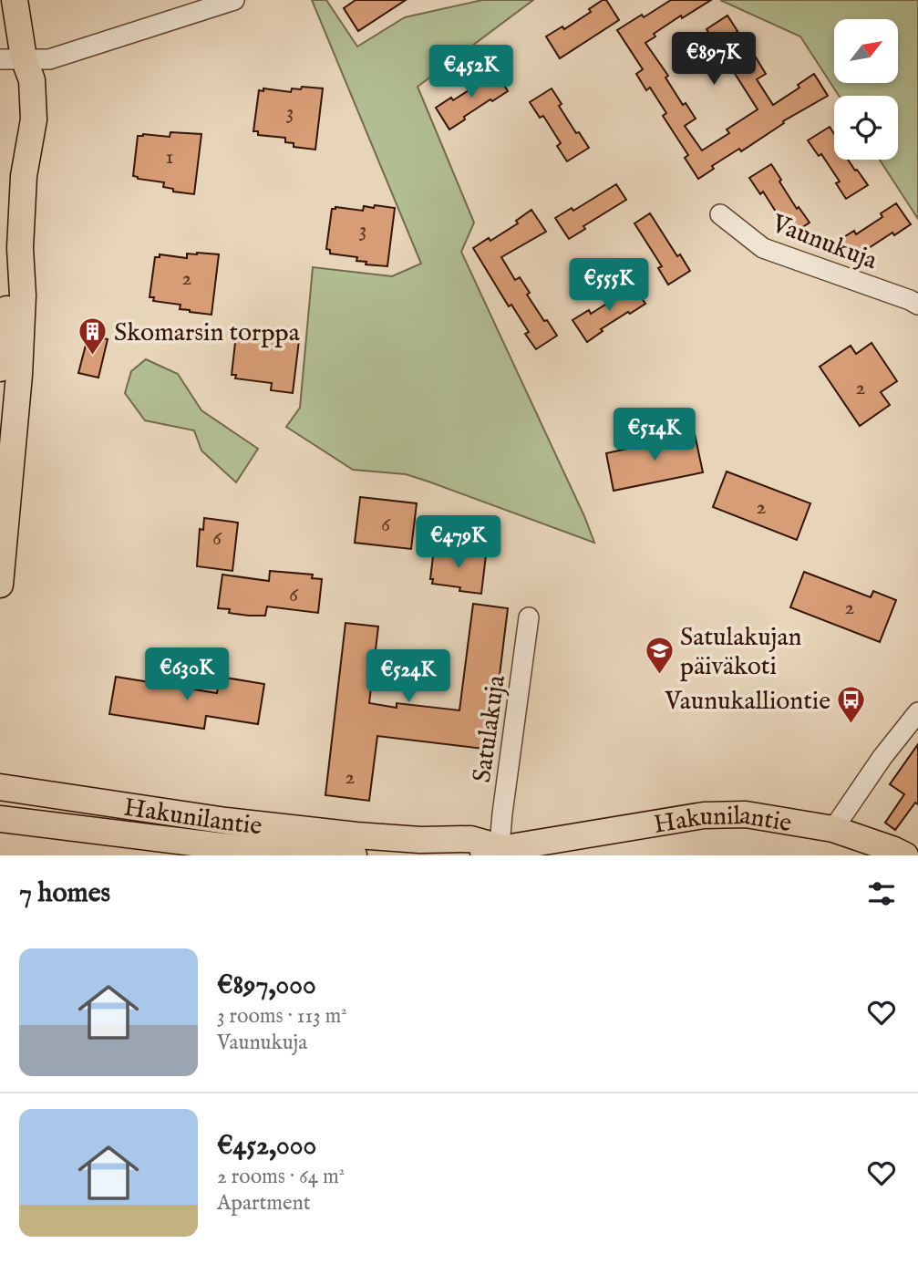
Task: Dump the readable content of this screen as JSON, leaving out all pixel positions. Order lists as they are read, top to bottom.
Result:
{
  "streets": {
    "main road": ["Hakunilantie"],
    "street": ["Vaunukuja", "Satulakuja"]
  },
  "crossings": [
    ["Satulakuja", "Hakunilantie"]
  ],
  "places": {
    "building": ["Skomarsin torppa"],
    "school or university": ["Satulakujan päiväkoti"],
    "bus stop": ["Vaunukalliontie"]
  },
  "house_numbers": [
    "3",
    "1",
    "3",
    "2",
    "2",
    "2",
    "6",
    "6",
    "6",
    "2",
    "2"
  ],
  "north": "top right",
  "page": {
    "price": [
      "€897K",
      "€452K",
      "€555K",
      "€514K",
      "€479K",
      "€630K",
      "€524K"
    ],
    "heading": "7 homes",
    "list": [
      {
        "name": "€897,000",
        "note": "3 rooms · 113 m² · Vaunukuja"
      },
      {
        "name": "€452,000",
        "note": "2 rooms · 64 m² · Apartment"
      }
    ]
  }
}
